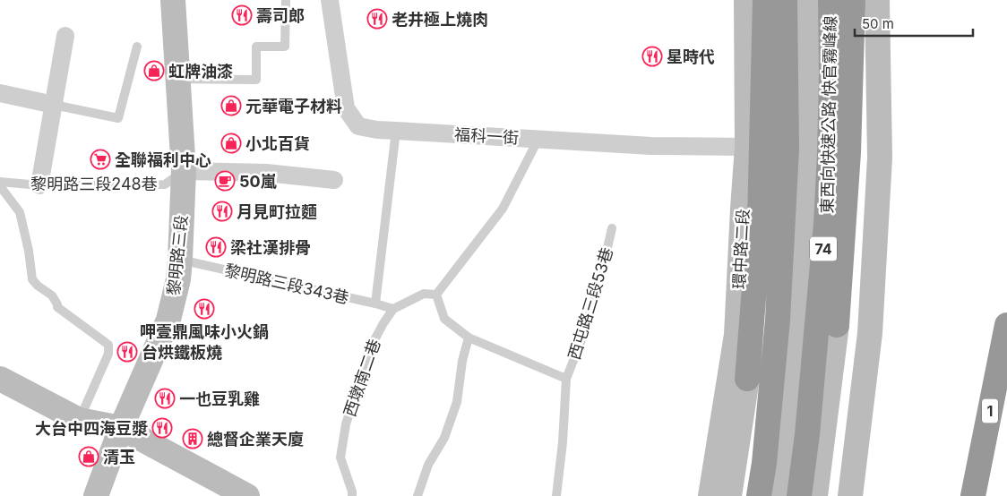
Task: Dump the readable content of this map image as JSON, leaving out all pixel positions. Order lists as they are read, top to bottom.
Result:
{
  "streets": {
    "highway": ["東西向快速公路 快官霧峰線", "74", "1"],
    "street": ["福科一街", "環中路二段", "黎明路三段"],
    "lane": [
      "黎明路三段248巷",
      "黎明路三段343巷",
      "西屯路三段53巷",
      "西墩南二巷"
    ]
  },
  "crossings": [
    ["福科一街", "環中路二段"],
    ["黎明路三段248巷", "黎明路三段"],
    ["黎明路三段", "黎明路三段343巷"],
    ["黎明路三段343巷", "西墩南二巷"]
  ],
  "places": {
    "restaurant": [
      "壽司郎",
      "老井極上燒肉",
      "星時代",
      "月見町拉麵",
      "梁社漢排骨",
      "呷壹鼎風味小火鍋",
      "台烘鐵板燒",
      "一也豆乳雞",
      "大台中四海豆漿"
    ],
    "shop": [
      "虹牌油漆",
      "元華電子材料",
      "小北百貨",
      "清玉"
    ],
    "supermarket": ["全聯福利中心"],
    "cafe": ["50嵐"],
    "building": ["總督企業天廈"]
  },
  "scale_bar": "50 m"
}
